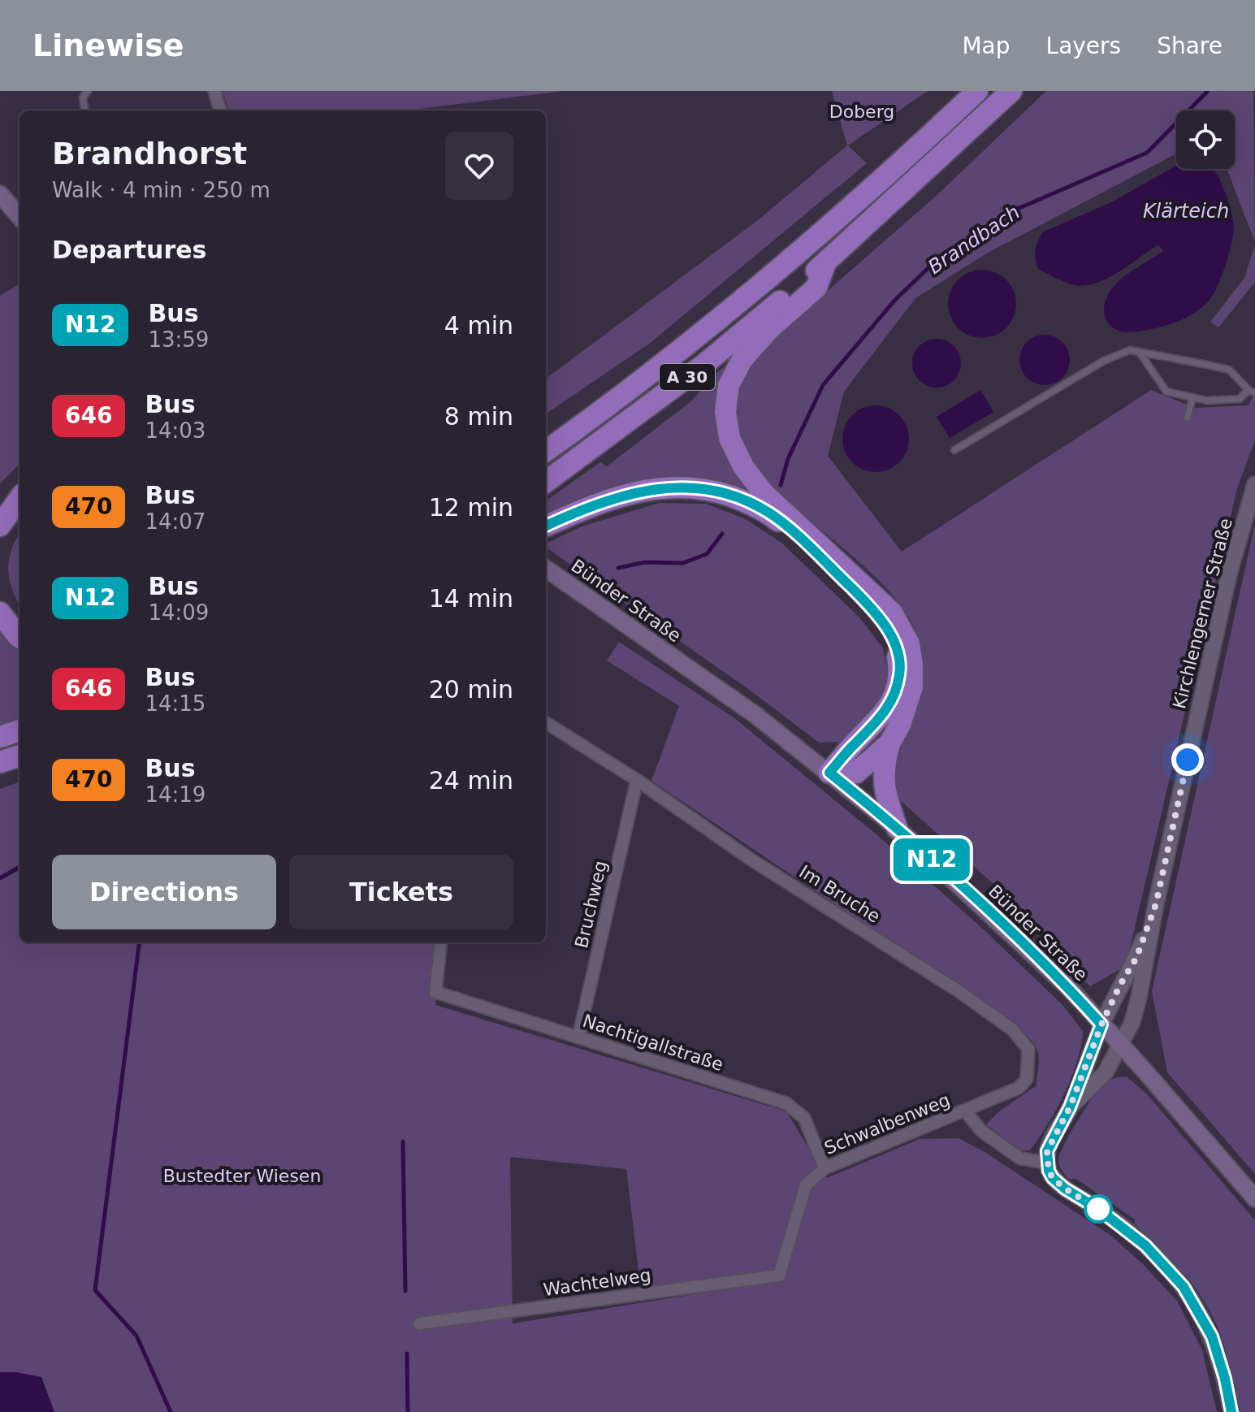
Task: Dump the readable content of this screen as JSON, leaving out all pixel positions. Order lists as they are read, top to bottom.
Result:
{
  "streets": {
    "highway": ["A 30"],
    "main road": ["Bünder Straße"],
    "street": [
      "Kirchlengerner Straße",
      "Im Bruche",
      "Bruchweg",
      "Nachtigallstraße",
      "Schwalbenweg",
      "Wachtelweg"
    ]
  },
  "crossings": [
    ["Bünder Straße", "Kirchlengerner Straße"],
    ["Im Bruche", "Bruchweg"],
    ["Im Bruche", "Schwalbenweg"],
    ["Bruchweg", "Nachtigallstraße"],
    ["Nachtigallstraße", "Schwalbenweg"],
    ["Schwalbenweg", "Wachtelweg"]
  ],
  "water": ["Klärteich", "Brandbach"],
  "parks": ["Doberg", "Bustedter Wiesen"],
  "lines": ["bus line N12"],
  "page": {
    "header": "Linewise",
    "nav": ["Map", "Layers", "Share"],
    "on_map": "N12",
    "heading": [
      ["Brandhorst", "Walk · 4 min · 250 m"],
      "Departures"
    ],
    "list": [
      {
        "mark": "N12",
        "name": "Bus",
        "note": "13:59",
        "value": "4 min"
      },
      {
        "mark": "646",
        "name": "Bus",
        "note": "14:03",
        "value": "8 min"
      },
      {
        "mark": "470",
        "name": "Bus",
        "note": "14:07",
        "value": "12 min"
      },
      {
        "mark": "N12",
        "name": "Bus",
        "note": "14:09",
        "value": "14 min"
      },
      {
        "mark": "646",
        "name": "Bus",
        "note": "14:15",
        "value": "20 min"
      },
      {
        "mark": "470",
        "name": "Bus",
        "note": "14:19",
        "value": "24 min"
      }
    ],
    "buttons": ["Directions", "Tickets"]
  }
}
